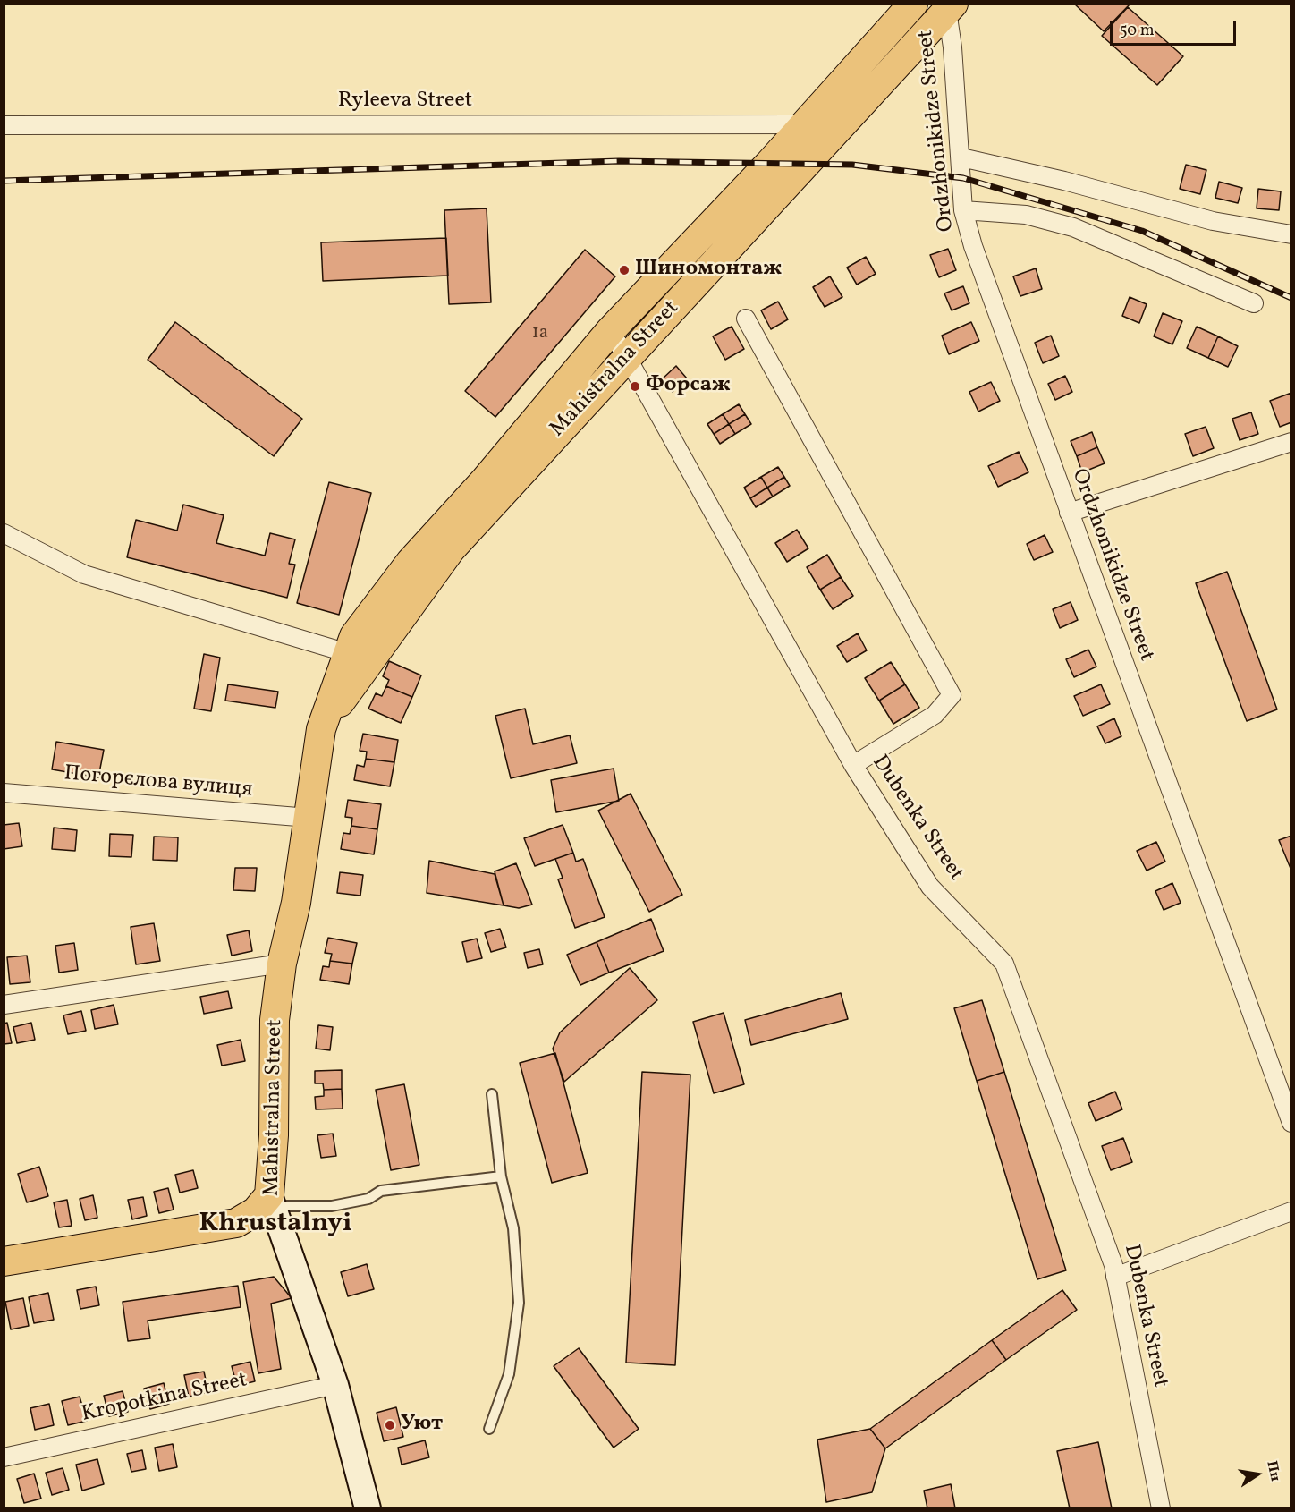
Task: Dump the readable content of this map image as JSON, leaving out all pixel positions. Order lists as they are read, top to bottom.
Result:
{
  "streets": {
    "main road": ["Mahistralna Street"],
    "street": [
      "Ryleeva Street",
      "Ordzhonikidze Street",
      "Погорєлова вулиця",
      "Dubenka Street",
      "Kropotkina Street"
    ]
  },
  "crossings": [
    ["Ryleeva Street", "Mahistralna Street"],
    ["Ordzhonikidze Street", "Mahistralna Street"],
    ["Mahistralna Street", "Погорєлова вулиця"],
    ["Mahistralna Street", "Dubenka Street"],
    ["Mahistralna Street", "Kropotkina Street"]
  ],
  "districts": ["Khrustalnyi"],
  "places": ["Шиномонтаж", "Форсаж", "Уют"],
  "house_numbers": ["1а"],
  "scale_bar": "50 m",
  "north": "right"
}
